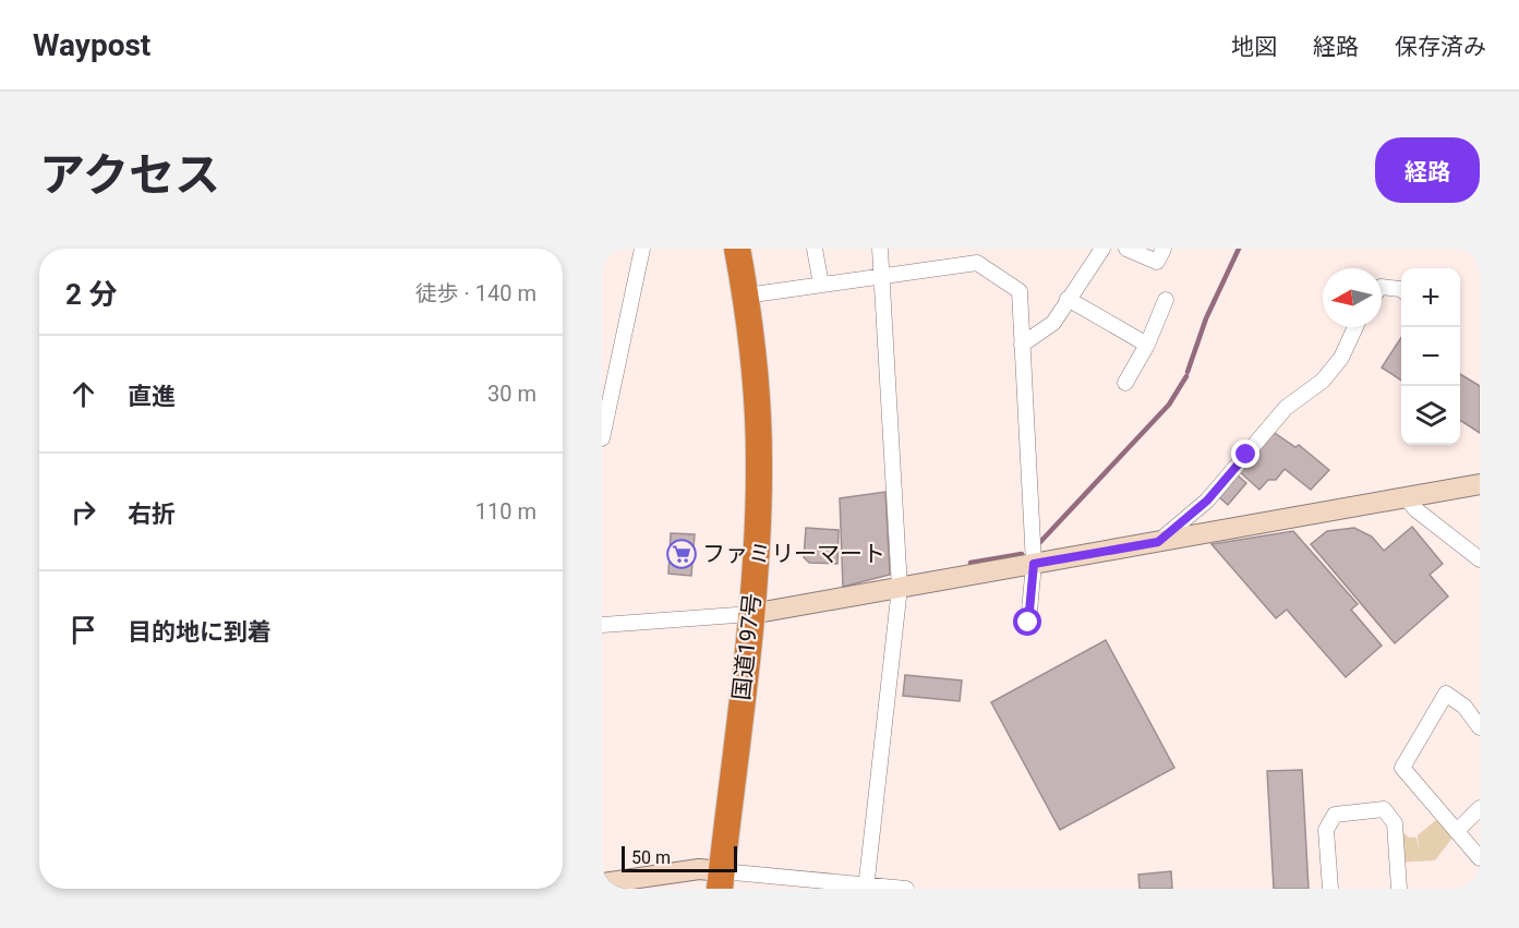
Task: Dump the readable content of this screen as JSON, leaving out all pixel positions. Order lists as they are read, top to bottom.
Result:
{
  "streets": {
    "highway": ["国道197号"]
  },
  "places": {
    "supermarket": ["ファミリーマート"]
  },
  "scale_bar": "50 m",
  "north": "left",
  "page": {
    "header": "Waypost",
    "nav": ["地図", "経路", "保存済み"],
    "title": "アクセス",
    "buttons": "経路",
    "heading": ["2 分", "徒歩 · 140 m"],
    "map_buttons": ["+", "−"],
    "list": [
      ["直進", "30 m"],
      ["右折", "110 m"],
      "目的地に到着"
    ],
    "scale": "50 m"
  }
}
